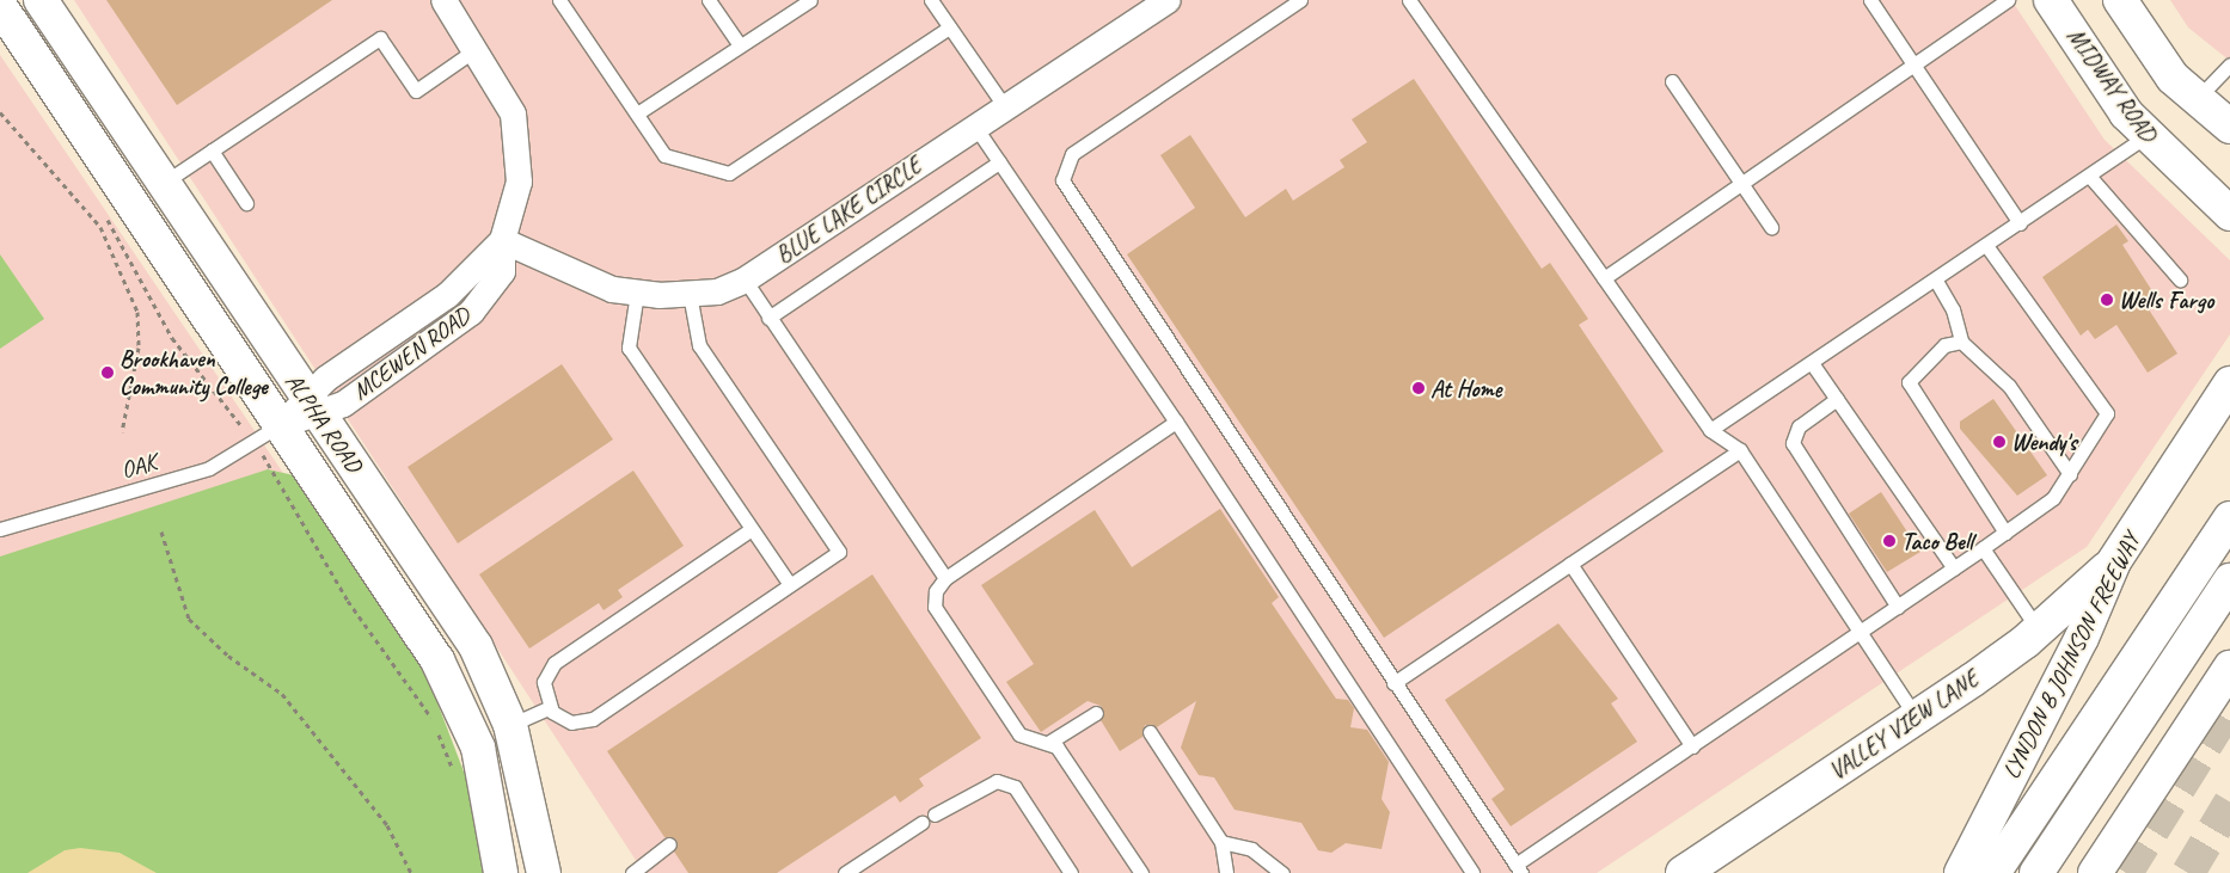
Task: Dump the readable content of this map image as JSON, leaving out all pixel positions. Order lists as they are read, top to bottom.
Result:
{
  "streets": {
    "main road": [
      "MIDWAY ROAD",
      "ALPHA ROAD",
      "LYNDON B JOHNSON FREEWAY",
      "VALLEY VIEW LANE"
    ],
    "street": ["BLUE LAKE CIRCLE", "MCEWEN ROAD"],
    "lane": ["OAK"]
  },
  "crossings": [
    ["BLUE LAKE CIRCLE", "MCEWEN ROAD"],
    ["MCEWEN ROAD", "ALPHA ROAD"],
    ["MCEWEN ROAD", "OAK"],
    ["ALPHA ROAD", "OAK"],
    ["LYNDON B JOHNSON FREEWAY", "VALLEY VIEW LANE"]
  ],
  "places": [
    "Wells Fargo",
    "Brookhaven Community College",
    "At Home",
    "Wendy's",
    "Taco Bell"
  ]
}
